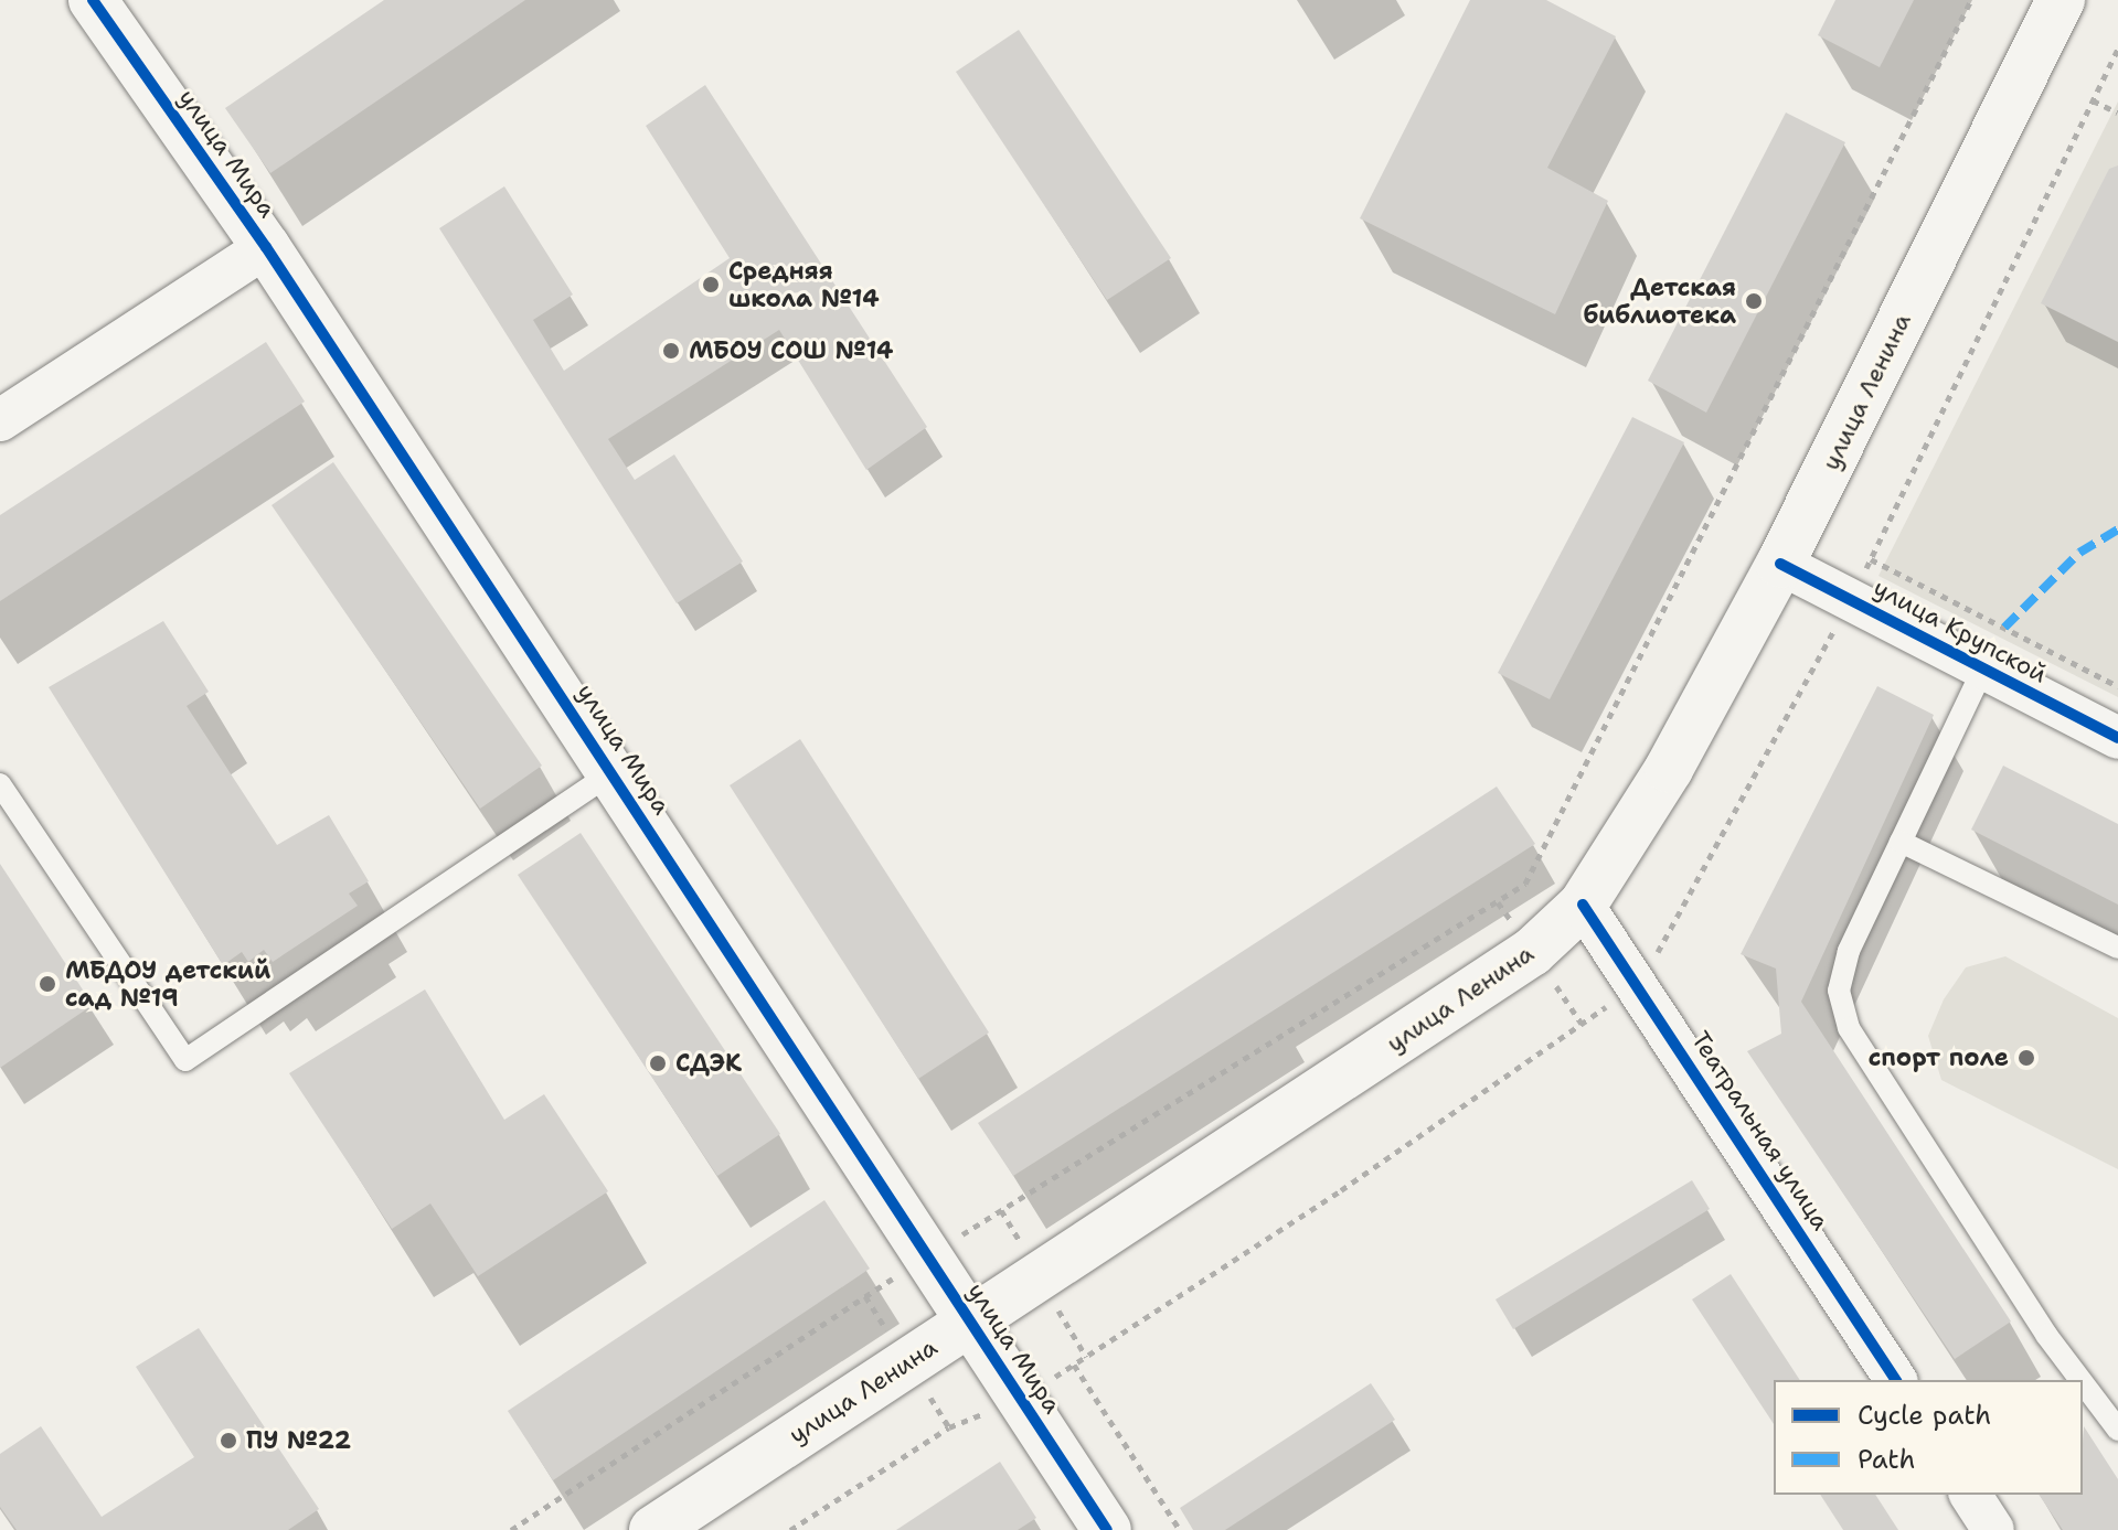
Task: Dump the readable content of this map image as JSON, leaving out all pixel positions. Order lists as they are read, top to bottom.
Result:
{
  "streets": {
    "main road": ["улица Мира", "улица Ленина"],
    "street": ["улица Крупской", "Театральная улица"]
  },
  "crossings": [
    ["улица Мира", "улица Ленина"],
    ["улица Ленина", "улица Крупской"],
    ["улица Ленина", "Театральная улица"]
  ],
  "places": [
    "Средняя школа №14",
    "Детская библиотека",
    "МБОУ СОШ №14",
    "МБДОУ детский сад №19",
    "спорт поле",
    "СДЭК",
    "ПУ №22"
  ],
  "legend": ["Cycle path", "Path"]
}
